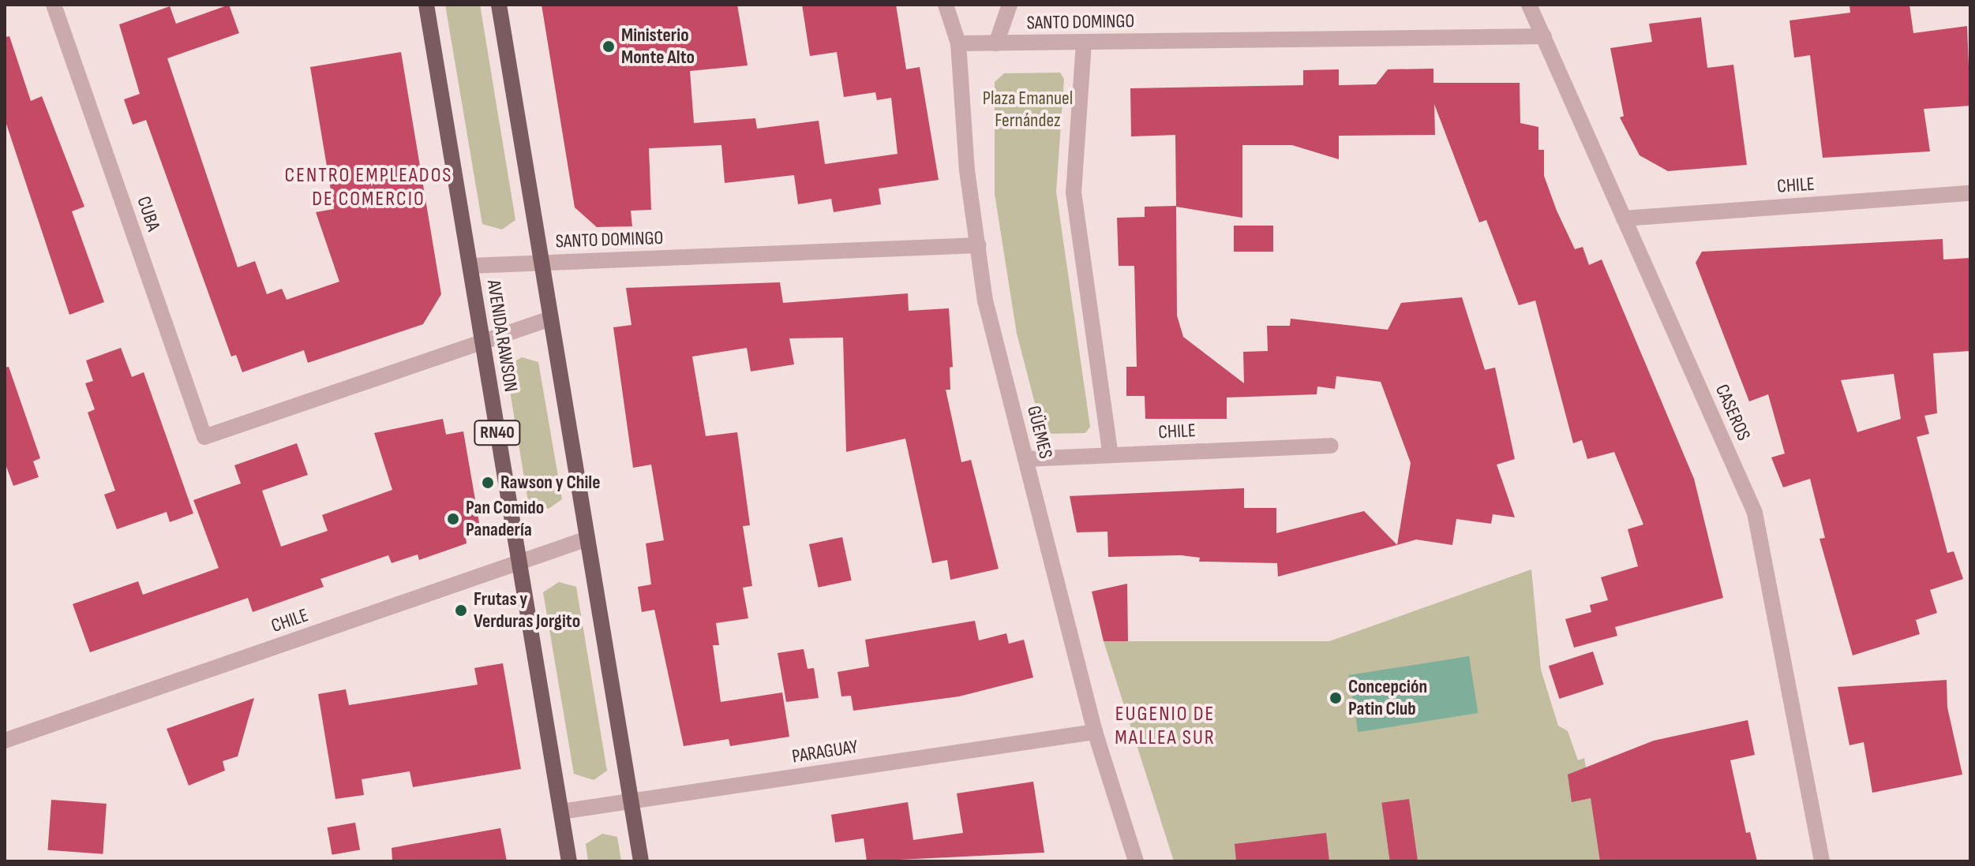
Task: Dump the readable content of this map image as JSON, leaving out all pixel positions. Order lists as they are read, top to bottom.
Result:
{
  "streets": {
    "main road": ["AVENIDA RAWSON", "RN40"],
    "street": [
      "SANTO DOMINGO",
      "CHILE",
      "CUBA",
      "CASEROS",
      "GÜEMES",
      "PARAGUAY"
    ]
  },
  "crossings": [
    ["SANTO DOMINGO", "AVENIDA RAWSON"],
    ["SANTO DOMINGO", "CASEROS"],
    ["SANTO DOMINGO", "GÜEMES"],
    ["CHILE", "AVENIDA RAWSON"],
    ["CHILE", "CASEROS"],
    ["CHILE", "GÜEMES"],
    ["CUBA", "AVENIDA RAWSON"],
    ["AVENIDA RAWSON", "PARAGUAY"],
    ["GÜEMES", "PARAGUAY"]
  ],
  "districts": ["CENTRO EMPLEADOS DE COMERCIO", "EUGENIO DE MALLEA SUR"],
  "parks": ["Plaza Emanuel Fernández"],
  "places": [
    "Ministerio Monte Alto",
    "Rawson y Chile",
    "Pan Comido Panadería",
    "Frutas y Verduras Jorgito",
    "Concepción Patin Club"
  ]
}
